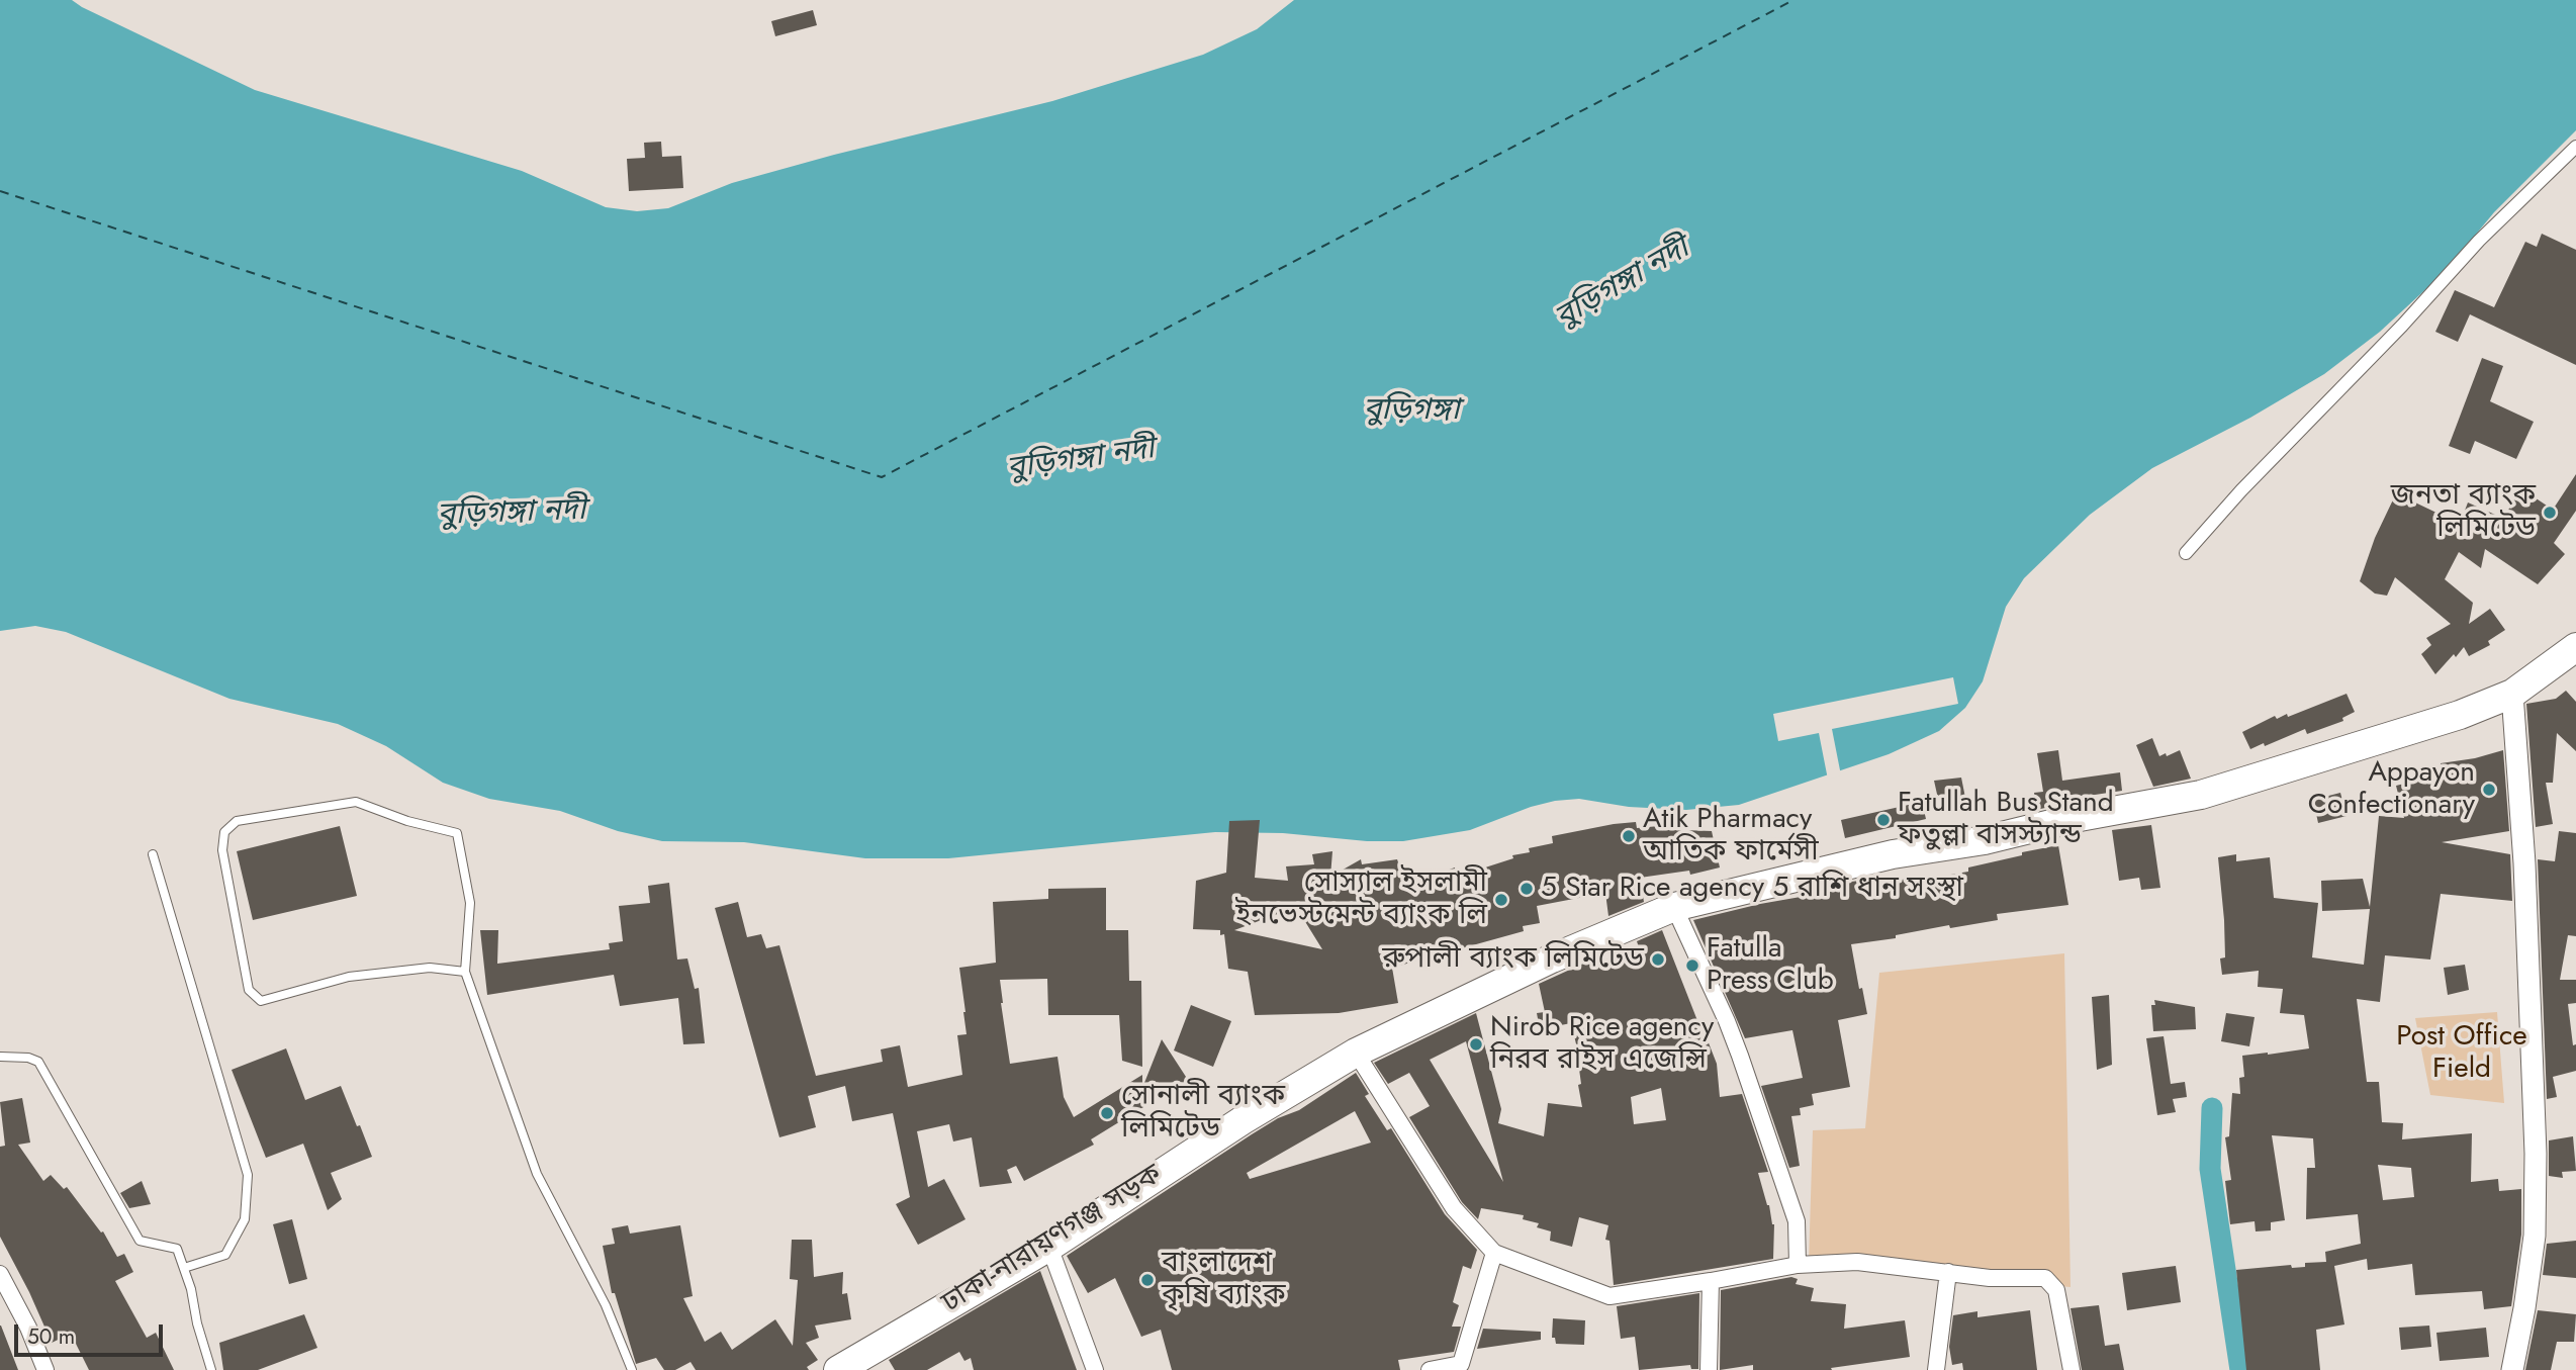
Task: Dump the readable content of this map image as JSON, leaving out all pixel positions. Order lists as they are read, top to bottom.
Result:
{
  "streets": {
    "highway": ["ঢাকা-নারায়ণগঞ্জ সড়ক"]
  },
  "water": ["বুড়িগঙ্গা নদী", "বুড়িগঙ্গা"],
  "parks": ["Post Office Field"],
  "places": [
    "জনতা ব্যাংক লিমিটেড",
    "Appayon Confectionary",
    "Fatullah Bus Stand ফতুল্লা বাসস্ট্যান্ড",
    "Atik Pharmacy আতিক ফার্মেসী",
    "5 Star Rice agency 5 রাশি ধান সংস্থা",
    "সোস্যাল ইসলামী ইনভেস্টমেন্ট ব্যাংক লি",
    "রুপালী ব্যাংক লিমিটেড",
    "Fatulla Press Club",
    "Nirob Rice agency নিরব রাইস এজেন্সি",
    "সোনালী ব্যাংক লিমিটেড",
    "বাংলাদেশ কৃষি ব্যাংক"
  ],
  "scale_bar": "50 m"
}
